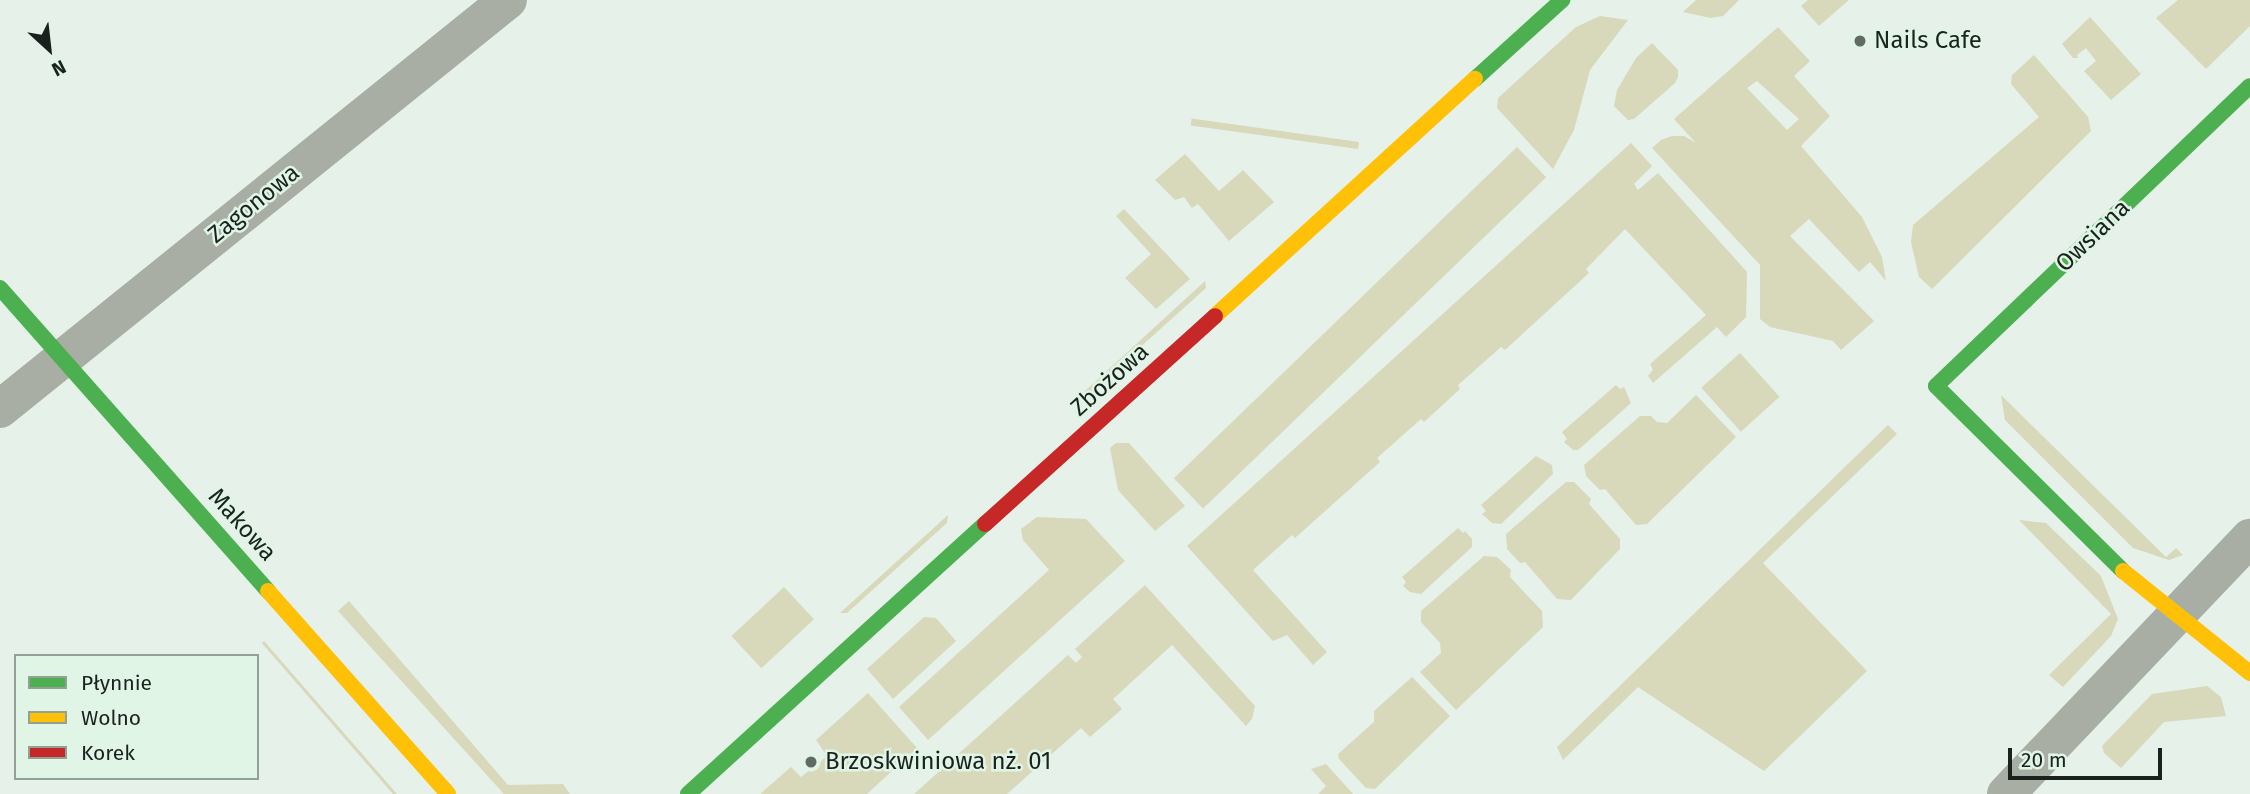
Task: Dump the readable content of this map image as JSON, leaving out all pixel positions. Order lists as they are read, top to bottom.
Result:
{
  "streets": {
    "street": [
      "Zagonowa",
      "Owsiana",
      "Zbożowa",
      "Makowa"
    ]
  },
  "crossings": [
    ["Zagonowa", "Makowa"]
  ],
  "places": ["Nails Cafe", "Brzoskwiniowa nż. 01"],
  "legend": ["Płynnie", "Wolno", "Korek"],
  "scale_bar": "20 m",
  "north": "bottom right"
}
